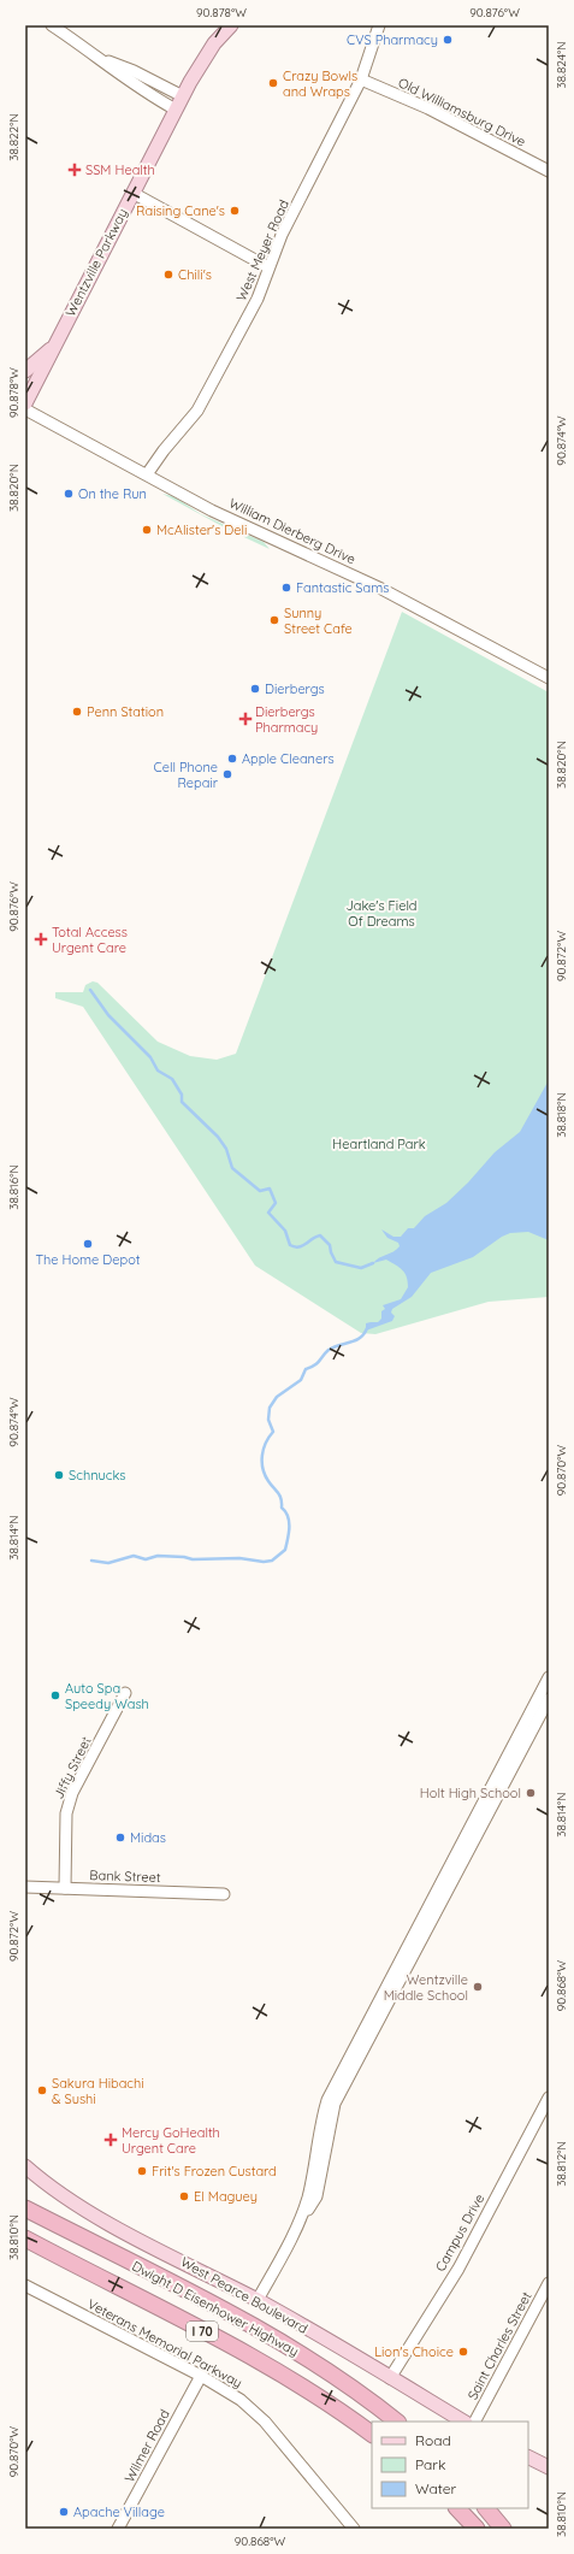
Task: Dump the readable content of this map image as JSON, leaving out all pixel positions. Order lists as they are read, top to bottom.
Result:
{
  "streets": {
    "highway": ["Dwight D Eisenhower Highway", "I 70"],
    "main road": ["Wentzville Parkway", "West Pearce Boulevard"],
    "street": [
      "Old Williamsburg Drive",
      "West Meyer Road",
      "William Dierberg Drive",
      "Jiffy Street",
      "Bank Street",
      "Campus Drive",
      "Veterans Memorial Parkway",
      "Saint Charles Street",
      "Wilmer Road"
    ]
  },
  "crossings": [
    ["Old Williamsburg Drive", "West Meyer Road"],
    ["West Meyer Road", "William Dierberg Drive"],
    ["Jiffy Street", "Bank Street"],
    ["Campus Drive", "West Pearce Boulevard"],
    ["Veterans Memorial Parkway", "Wilmer Road"]
  ],
  "parks": ["Jake's Field Of Dreams", "Heartland Park"],
  "places": {
    "other": [
      "CVS Pharmacy",
      "Crazy Bowls and Wraps",
      "Raising Cane's",
      "Chili's",
      "On the Run",
      "McAlister's Deli",
      "Fantastic Sams",
      "Sunny Street Cafe",
      "Dierbergs",
      "Penn Station",
      "Apple Cleaners",
      "Cell Phone Repair",
      "The Home Depot",
      "Schnucks",
      "Auto Spa Speedy Wash",
      "Holt High School",
      "Midas",
      "Wentzville Middle School",
      "Sakura Hibachi & Sushi",
      "Frit's Frozen Custard",
      "El Maguey",
      "Lion's Choice",
      "Apache Village"
    ],
    "health": [
      "SSM Health",
      "Dierbergs Pharmacy",
      "Total Access Urgent Care",
      "Mercy GoHealth Urgent Care"
    ]
  },
  "legend": ["Road", "Park", "Water"],
  "coordinates": [
    "90.878°W",
    "90.876°W",
    "38.824°N",
    "38.822°N",
    "90.874°W",
    "38.820°N",
    "90.872°W",
    "38.818°N",
    "38.816°N",
    "90.870°W",
    "38.814°N",
    "90.868°W",
    "38.812°N",
    "38.810°N"
  ]
}
